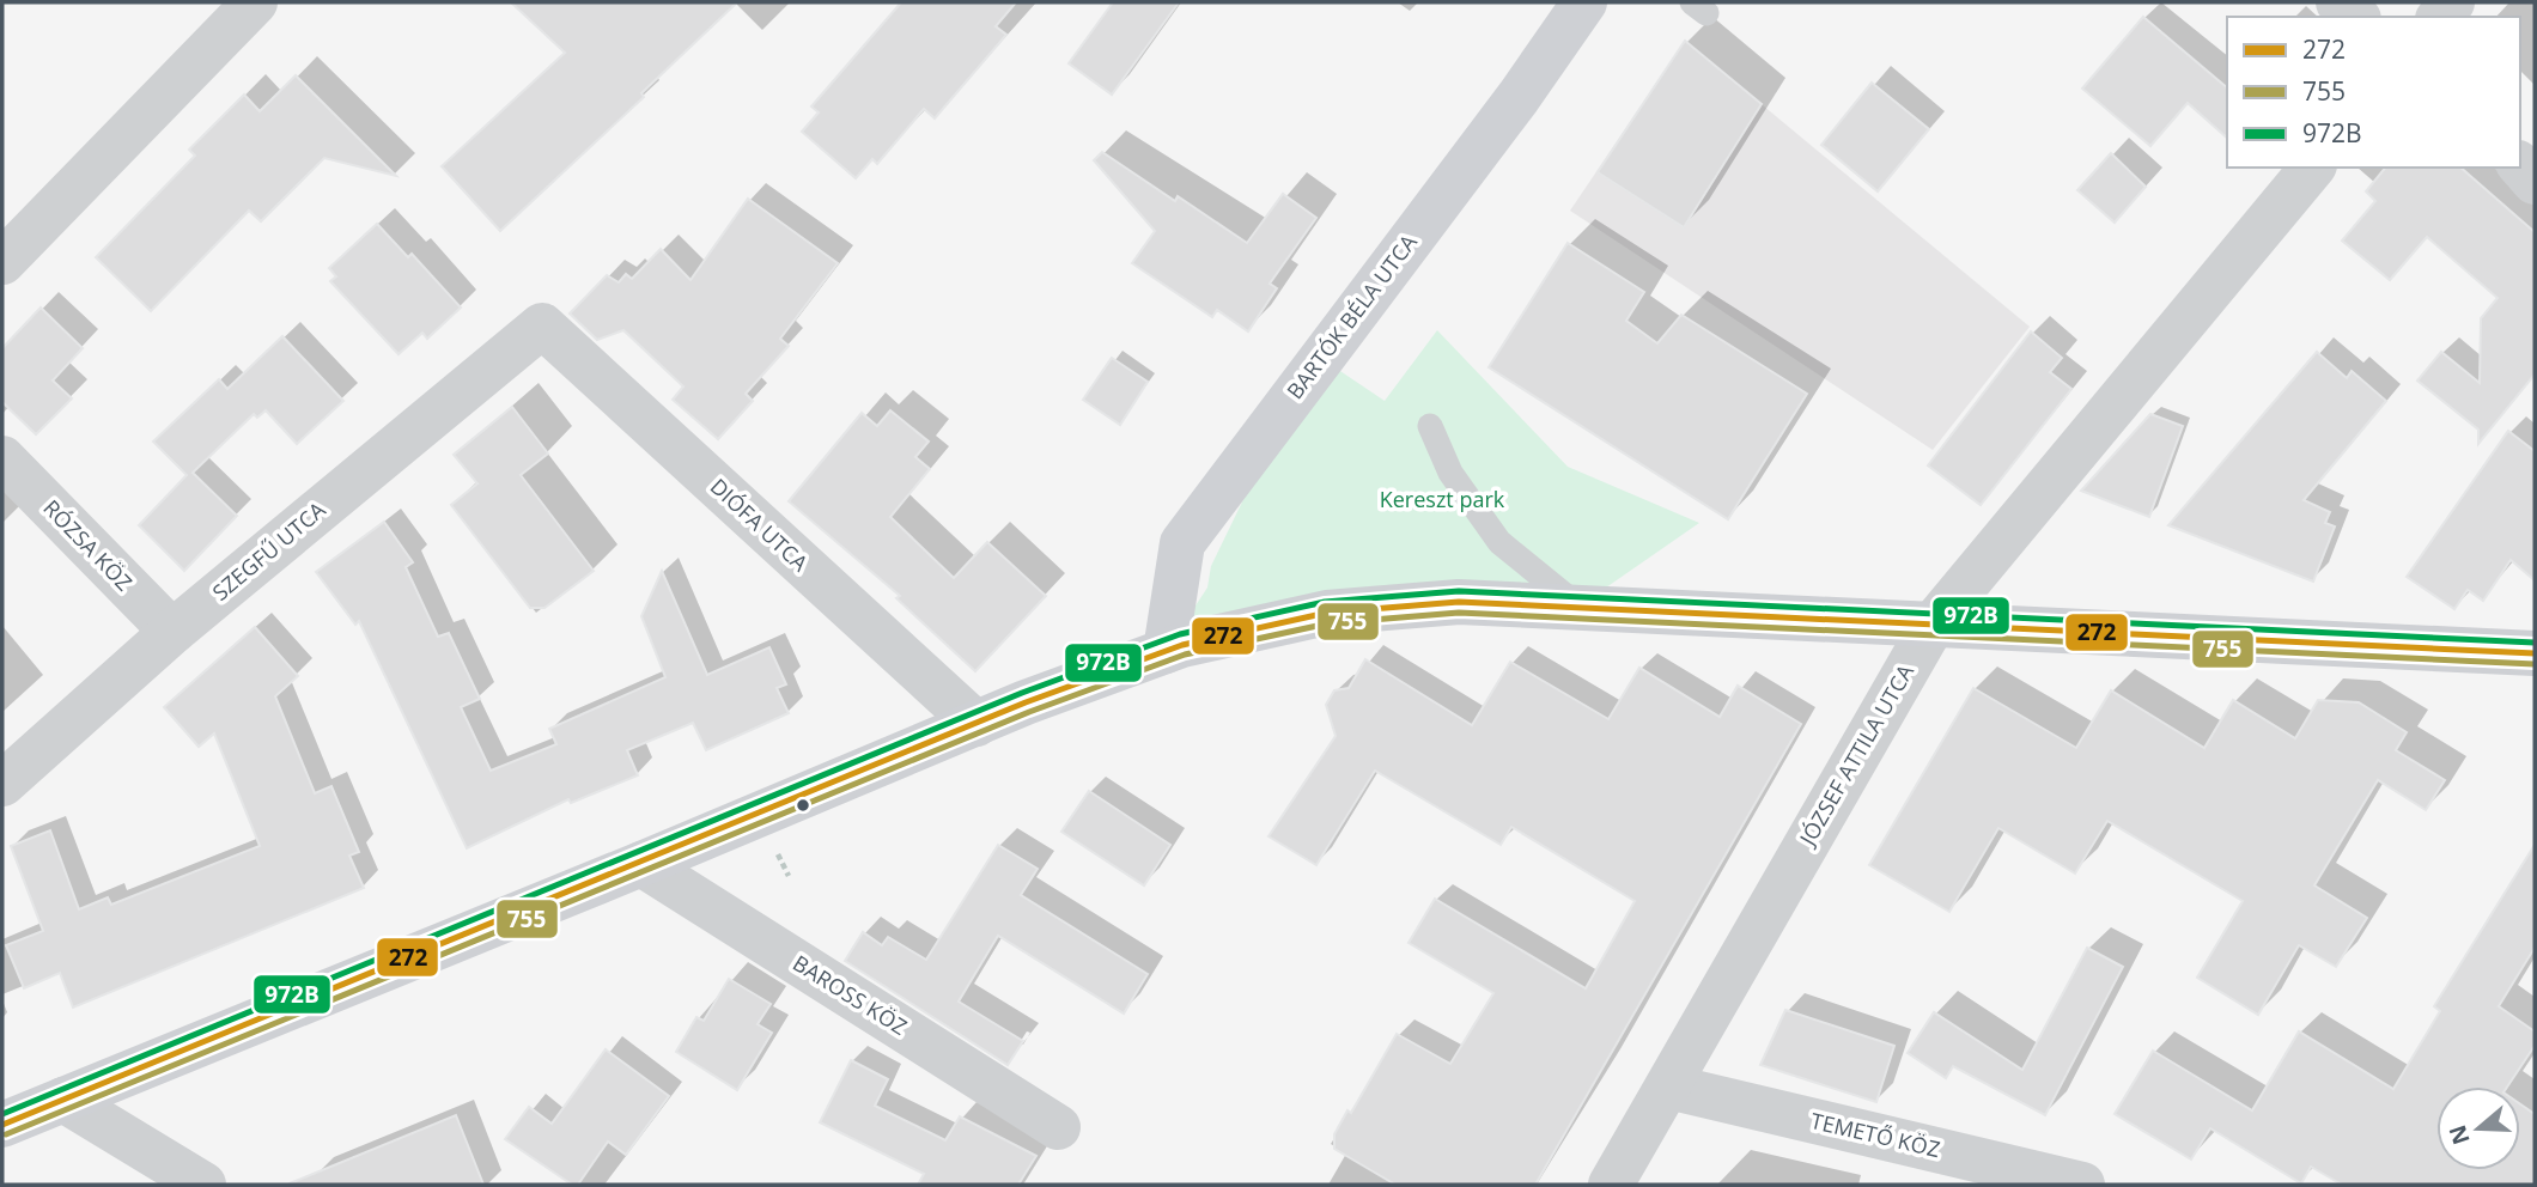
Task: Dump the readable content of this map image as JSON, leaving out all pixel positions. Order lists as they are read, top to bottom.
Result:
{
  "streets": {
    "main road": ["BARTÓK BÉLA UTCA"],
    "street": [
      "DIÓFA UTCA",
      "RÓZSA KÖZ",
      "SZEGFŰ UTCA",
      "JÓZSEF ATTILA UTCA",
      "BAROSS KÖZ",
      "TEMETŐ KÖZ"
    ]
  },
  "crossings": [
    ["DIÓFA UTCA", "SZEGFŰ UTCA"],
    ["RÓZSA KÖZ", "SZEGFŰ UTCA"],
    ["JÓZSEF ATTILA UTCA", "TEMETŐ KÖZ"]
  ],
  "parks": ["Kereszt park"],
  "lines": ["transit line 972B", "transit line 272", "transit line 755"],
  "legend": ["272", "755", "972B"],
  "north": "left"
}
